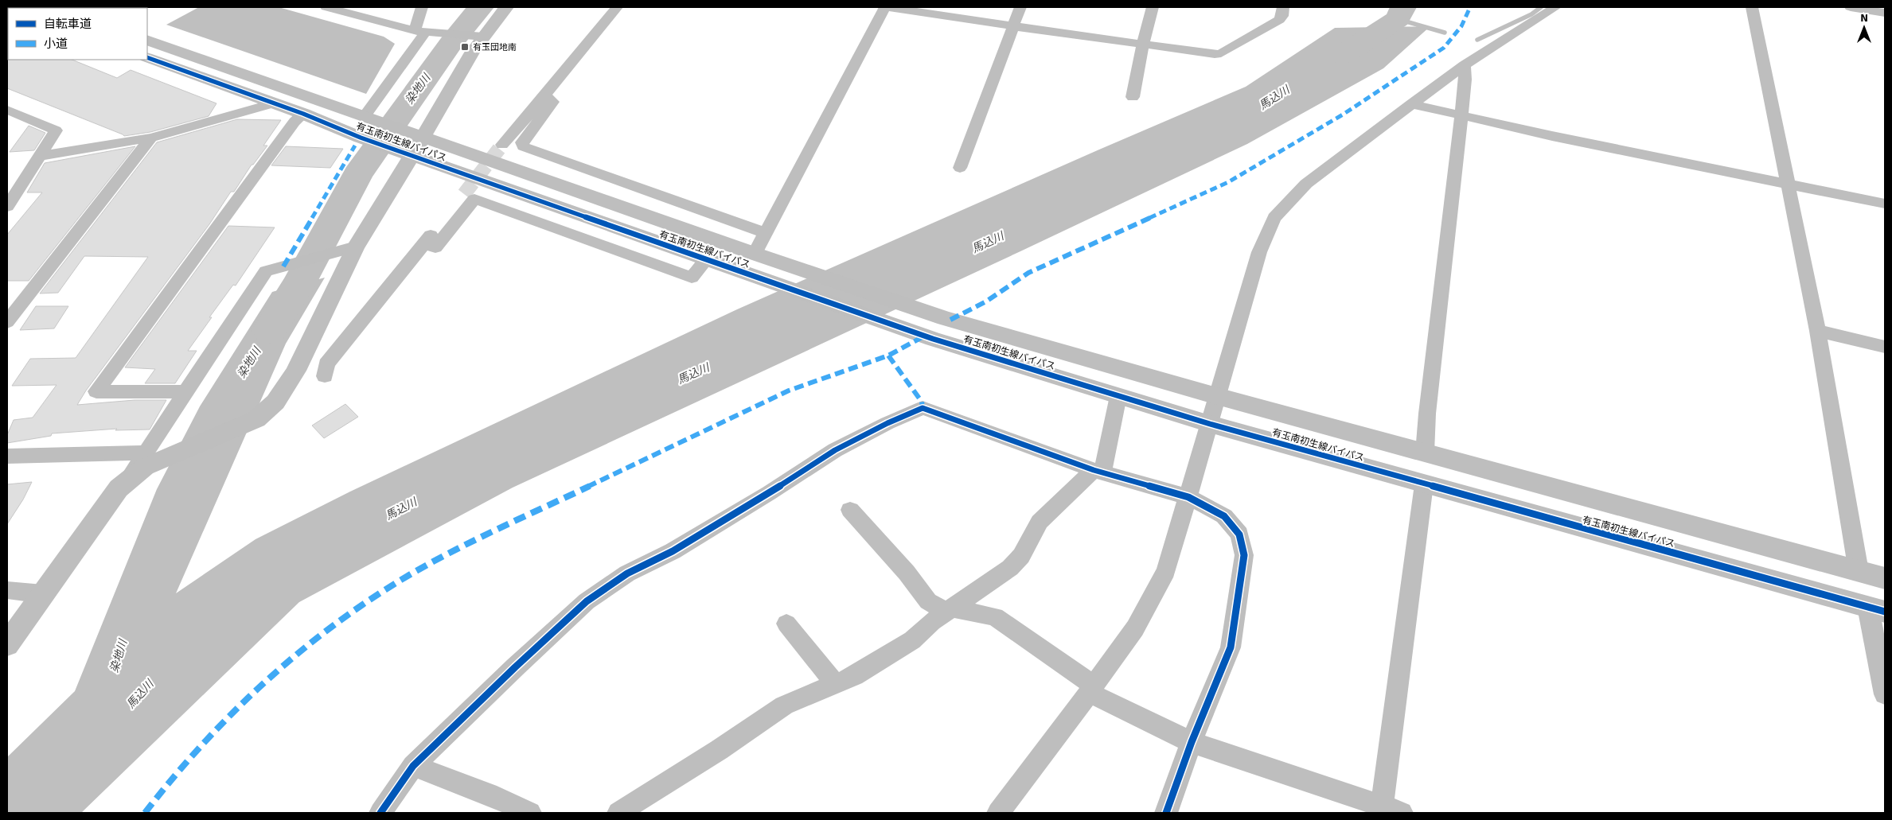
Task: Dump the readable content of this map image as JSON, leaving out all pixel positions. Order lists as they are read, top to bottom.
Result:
{
  "streets": {
    "street": ["有玉南初生線バイパス"]
  },
  "water": ["染地川", "馬込川"],
  "places": {
    "transit": ["有玉団地南"]
  },
  "legend": ["自転車道", "小道"],
  "north": "top"
}
